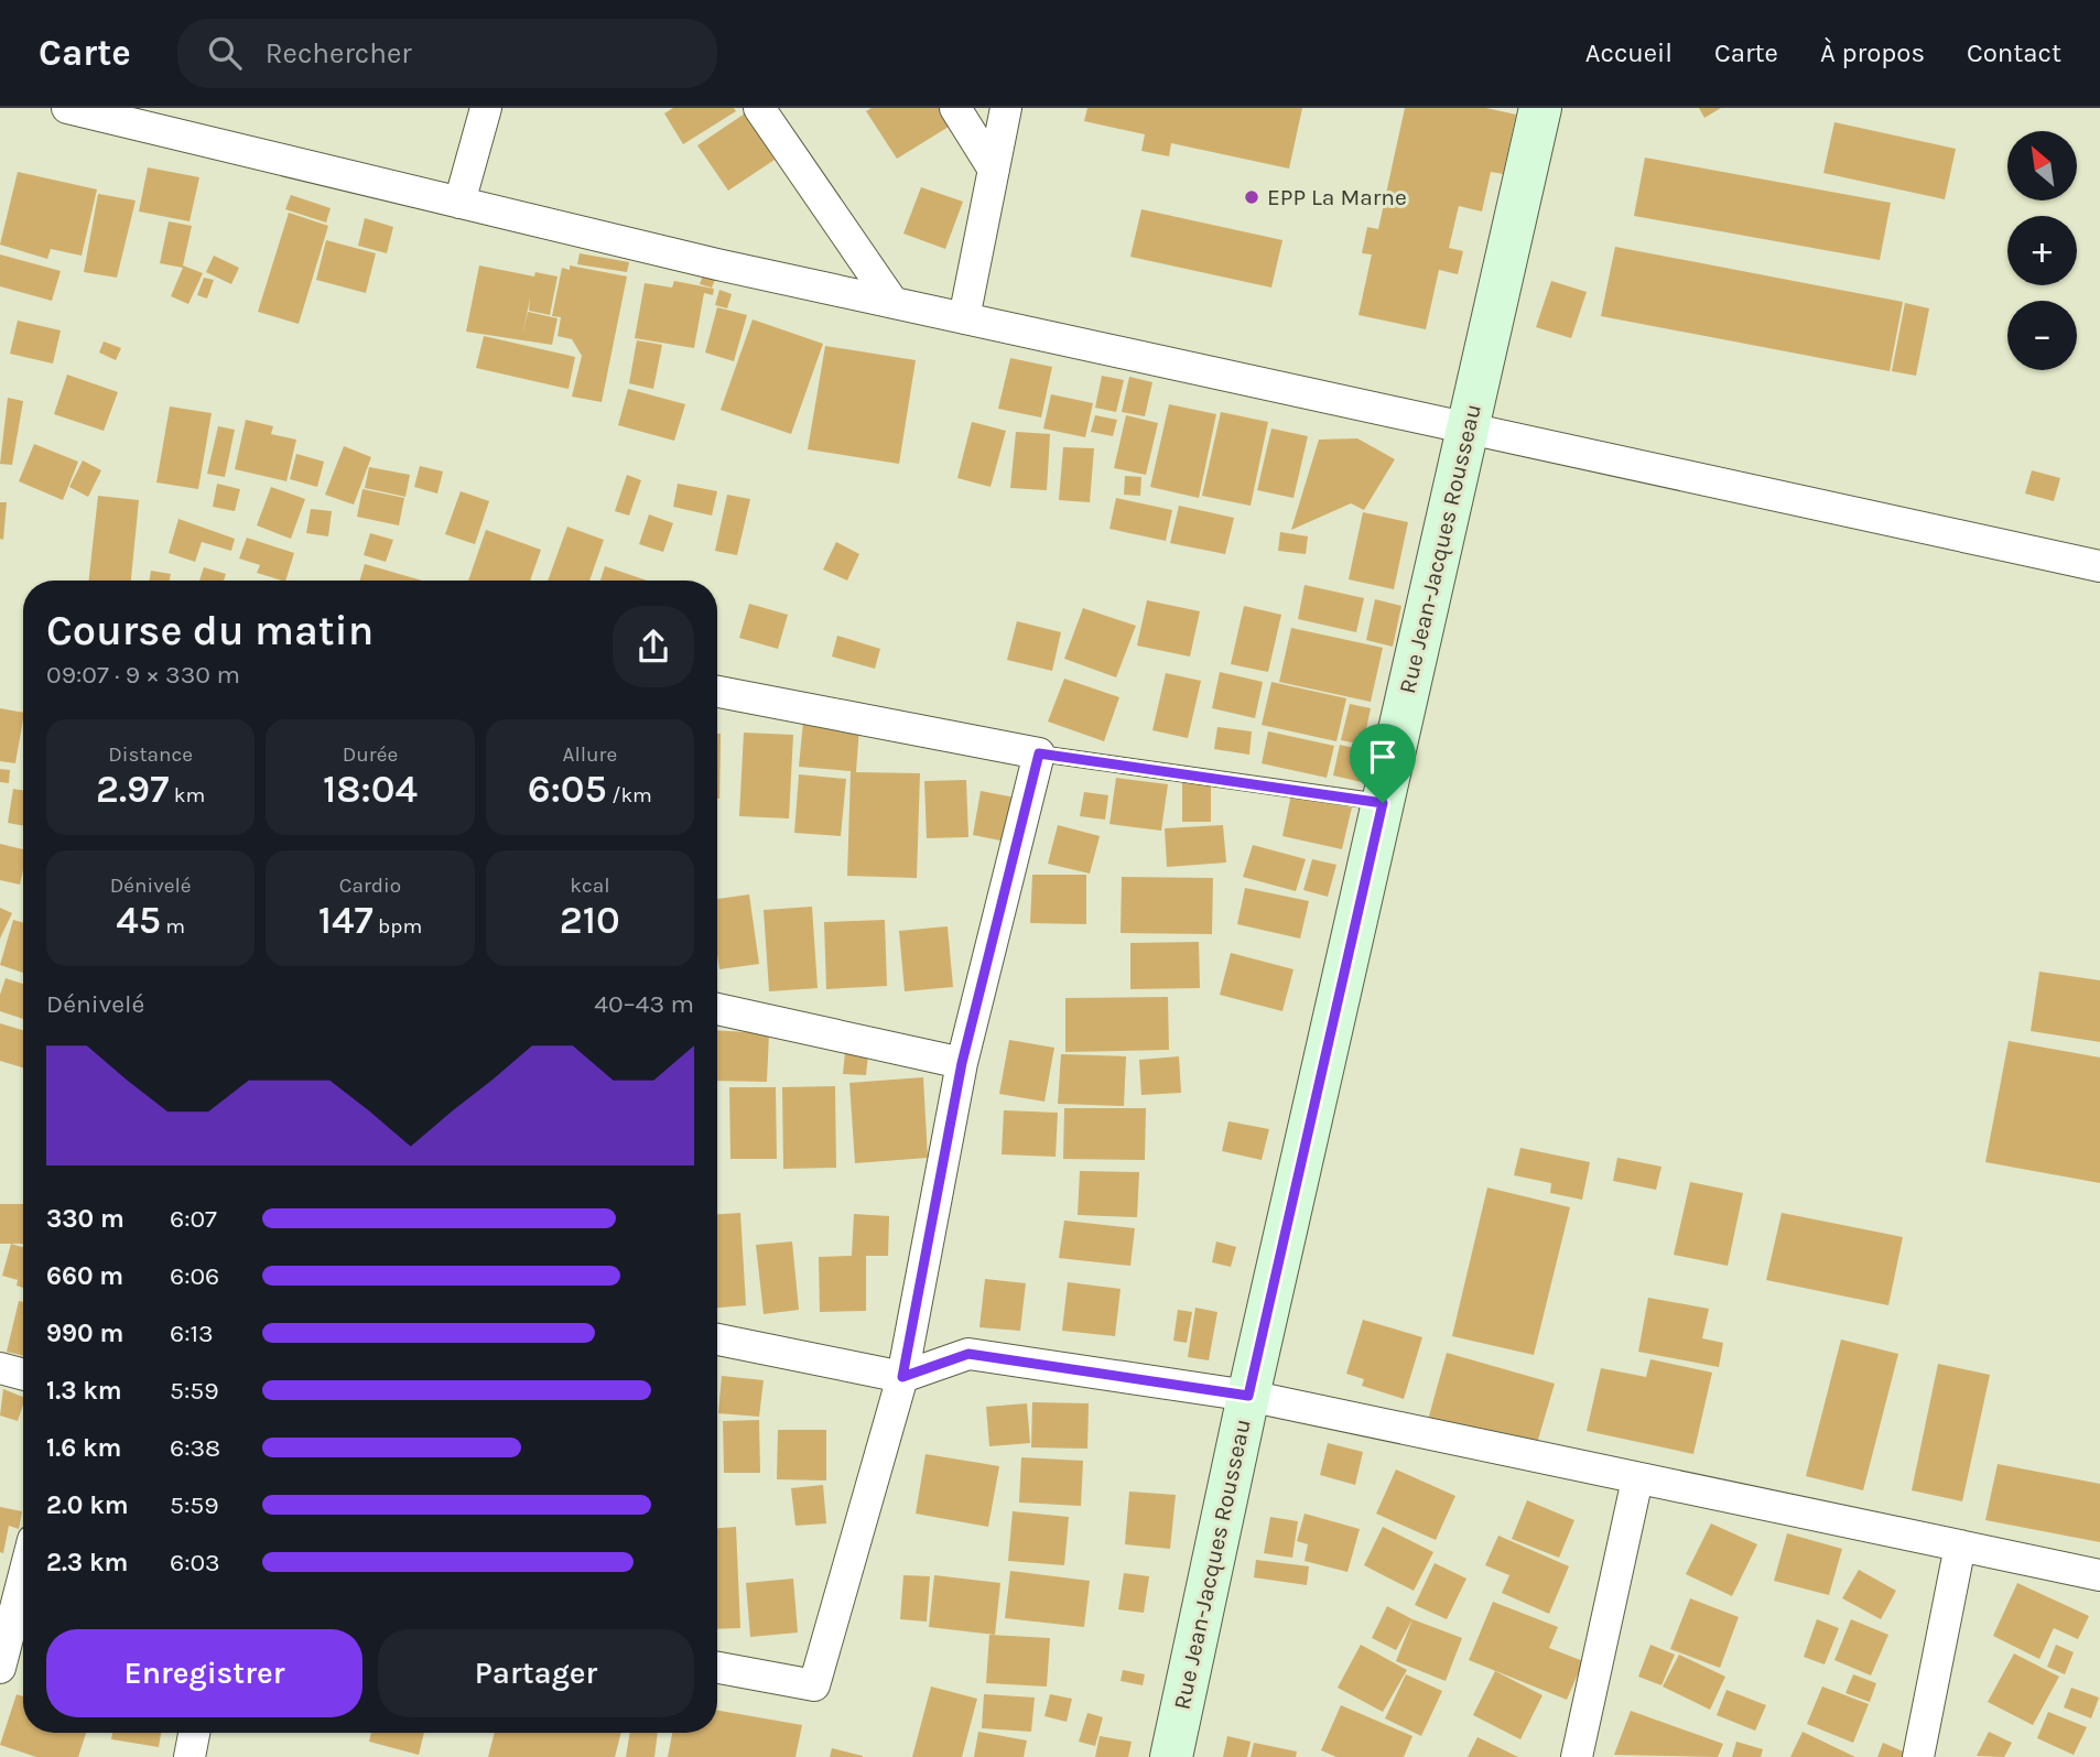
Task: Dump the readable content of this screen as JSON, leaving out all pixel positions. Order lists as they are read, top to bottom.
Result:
{
  "streets": {
    "street": ["Rue Jean-Jacques Rousseau"]
  },
  "places": ["EPP La Marne"],
  "north": "top left",
  "page": {
    "header": "Carte",
    "search": "Rechercher",
    "nav": [
      "Accueil",
      "Carte",
      "À propos",
      "Contact"
    ],
    "map_buttons": ["+", "−"],
    "heading": ["Course du matin", "09:07 · 9 × 330 m"],
    "stats": [
      ["Distance", "2.97 km"],
      ["Durée", "18:04"],
      ["Allure", "6:05 /km"],
      ["Dénivelé", "45 m"],
      ["Cardio", "147 bpm"],
      ["kcal", "210"]
    ],
    "chart": ["Dénivelé", "40–43 m"],
    "list": [
      {
        "name": "330 m",
        "note": "6:07"
      },
      {
        "name": "660 m",
        "note": "6:06"
      },
      {
        "name": "990 m",
        "note": "6:13"
      },
      {
        "name": "1.3 km",
        "note": "5:59"
      },
      {
        "name": "1.6 km",
        "note": "6:38"
      },
      {
        "name": "2.0 km",
        "note": "5:59"
      },
      {
        "name": "2.3 km",
        "note": "6:03"
      }
    ],
    "buttons": ["Enregistrer", "Partager"]
  }
}
